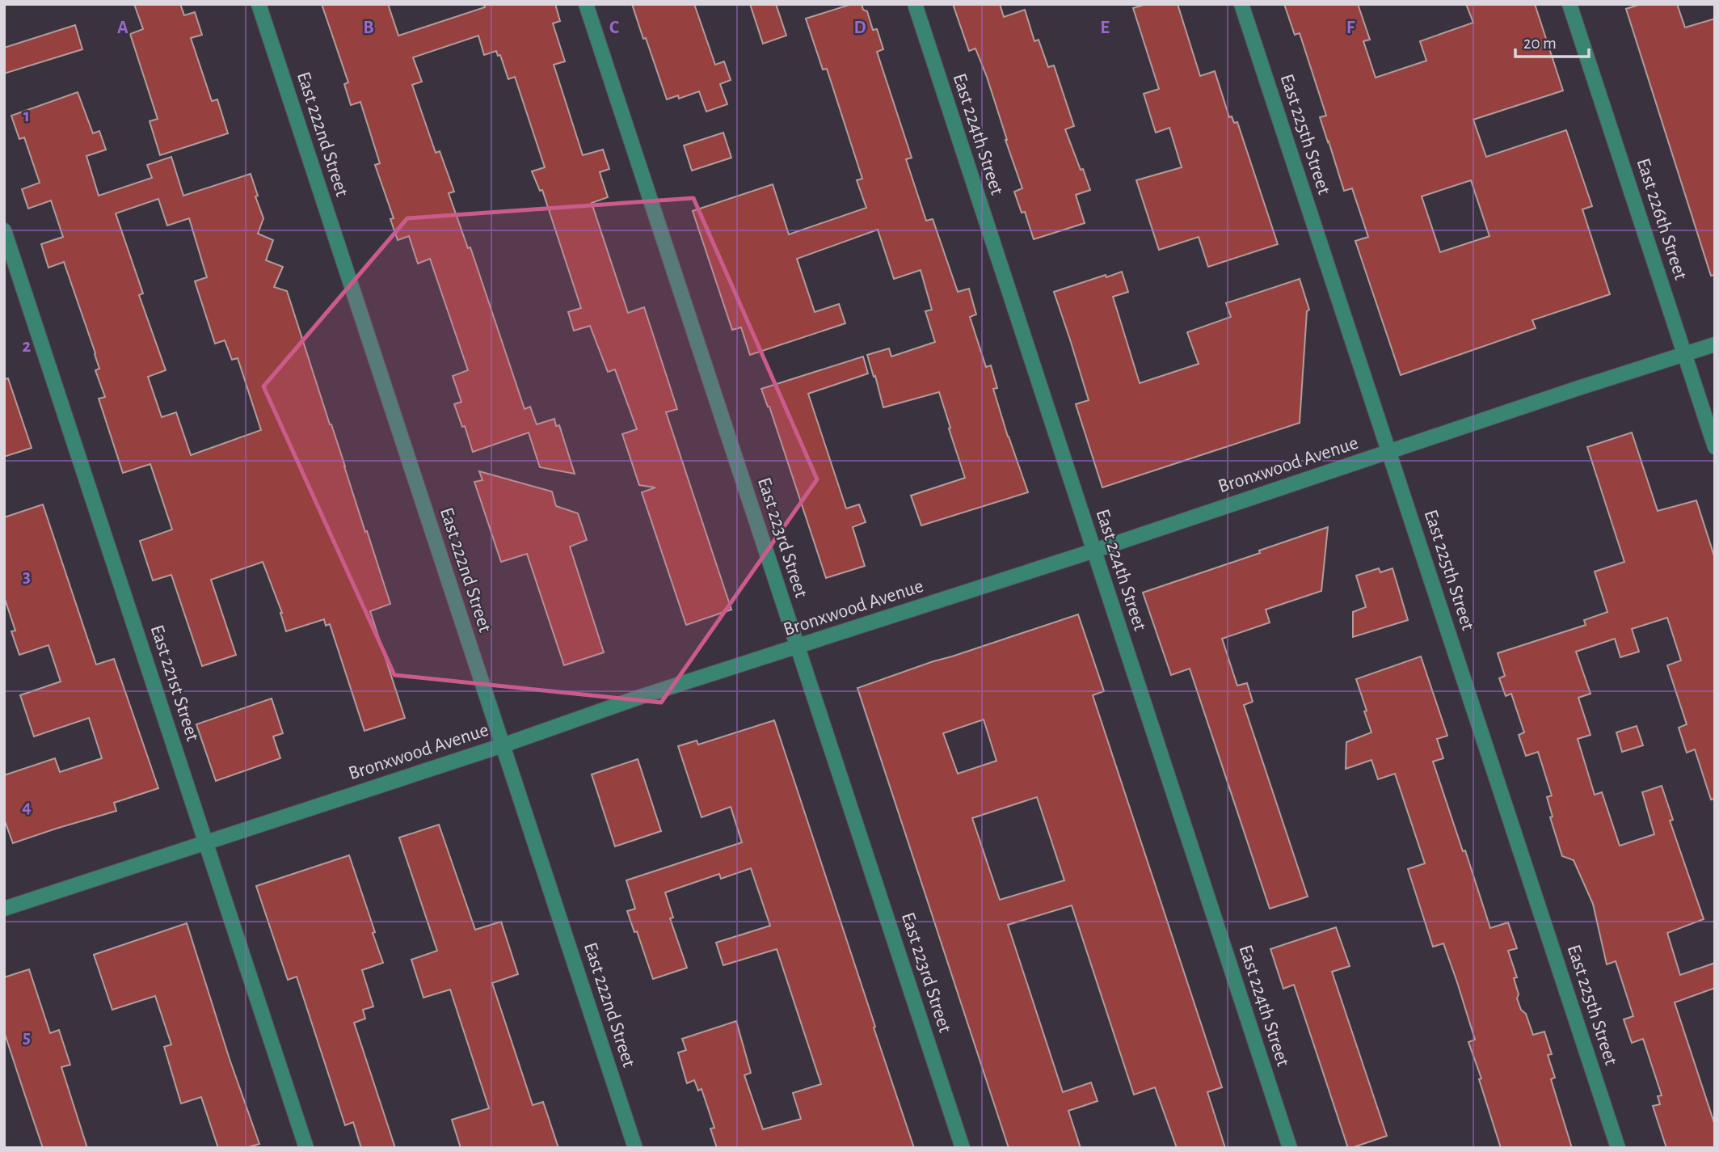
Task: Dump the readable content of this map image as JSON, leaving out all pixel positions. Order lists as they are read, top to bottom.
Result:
{
  "streets": {
    "street": [
      "East 222nd Street",
      "East 224th Street",
      "East 225th Street",
      "East 226th Street",
      "Bronxwood Avenue",
      "East 223rd Street",
      "East 221st Street"
    ]
  },
  "crossings": [
    ["East 222nd Street", "Bronxwood Avenue"],
    ["East 224th Street", "Bronxwood Avenue"],
    ["East 225th Street", "Bronxwood Avenue"],
    ["East 226th Street", "Bronxwood Avenue"],
    ["Bronxwood Avenue", "East 223rd Street"],
    ["Bronxwood Avenue", "East 221st Street"]
  ],
  "scale_bar": "20 m",
  "grid": {
    "columns": [
      "A",
      "B",
      "C",
      "D",
      "E",
      "F"
    ],
    "rows": [
      "1",
      "2",
      "3",
      "4",
      "5"
    ]
  }
}
